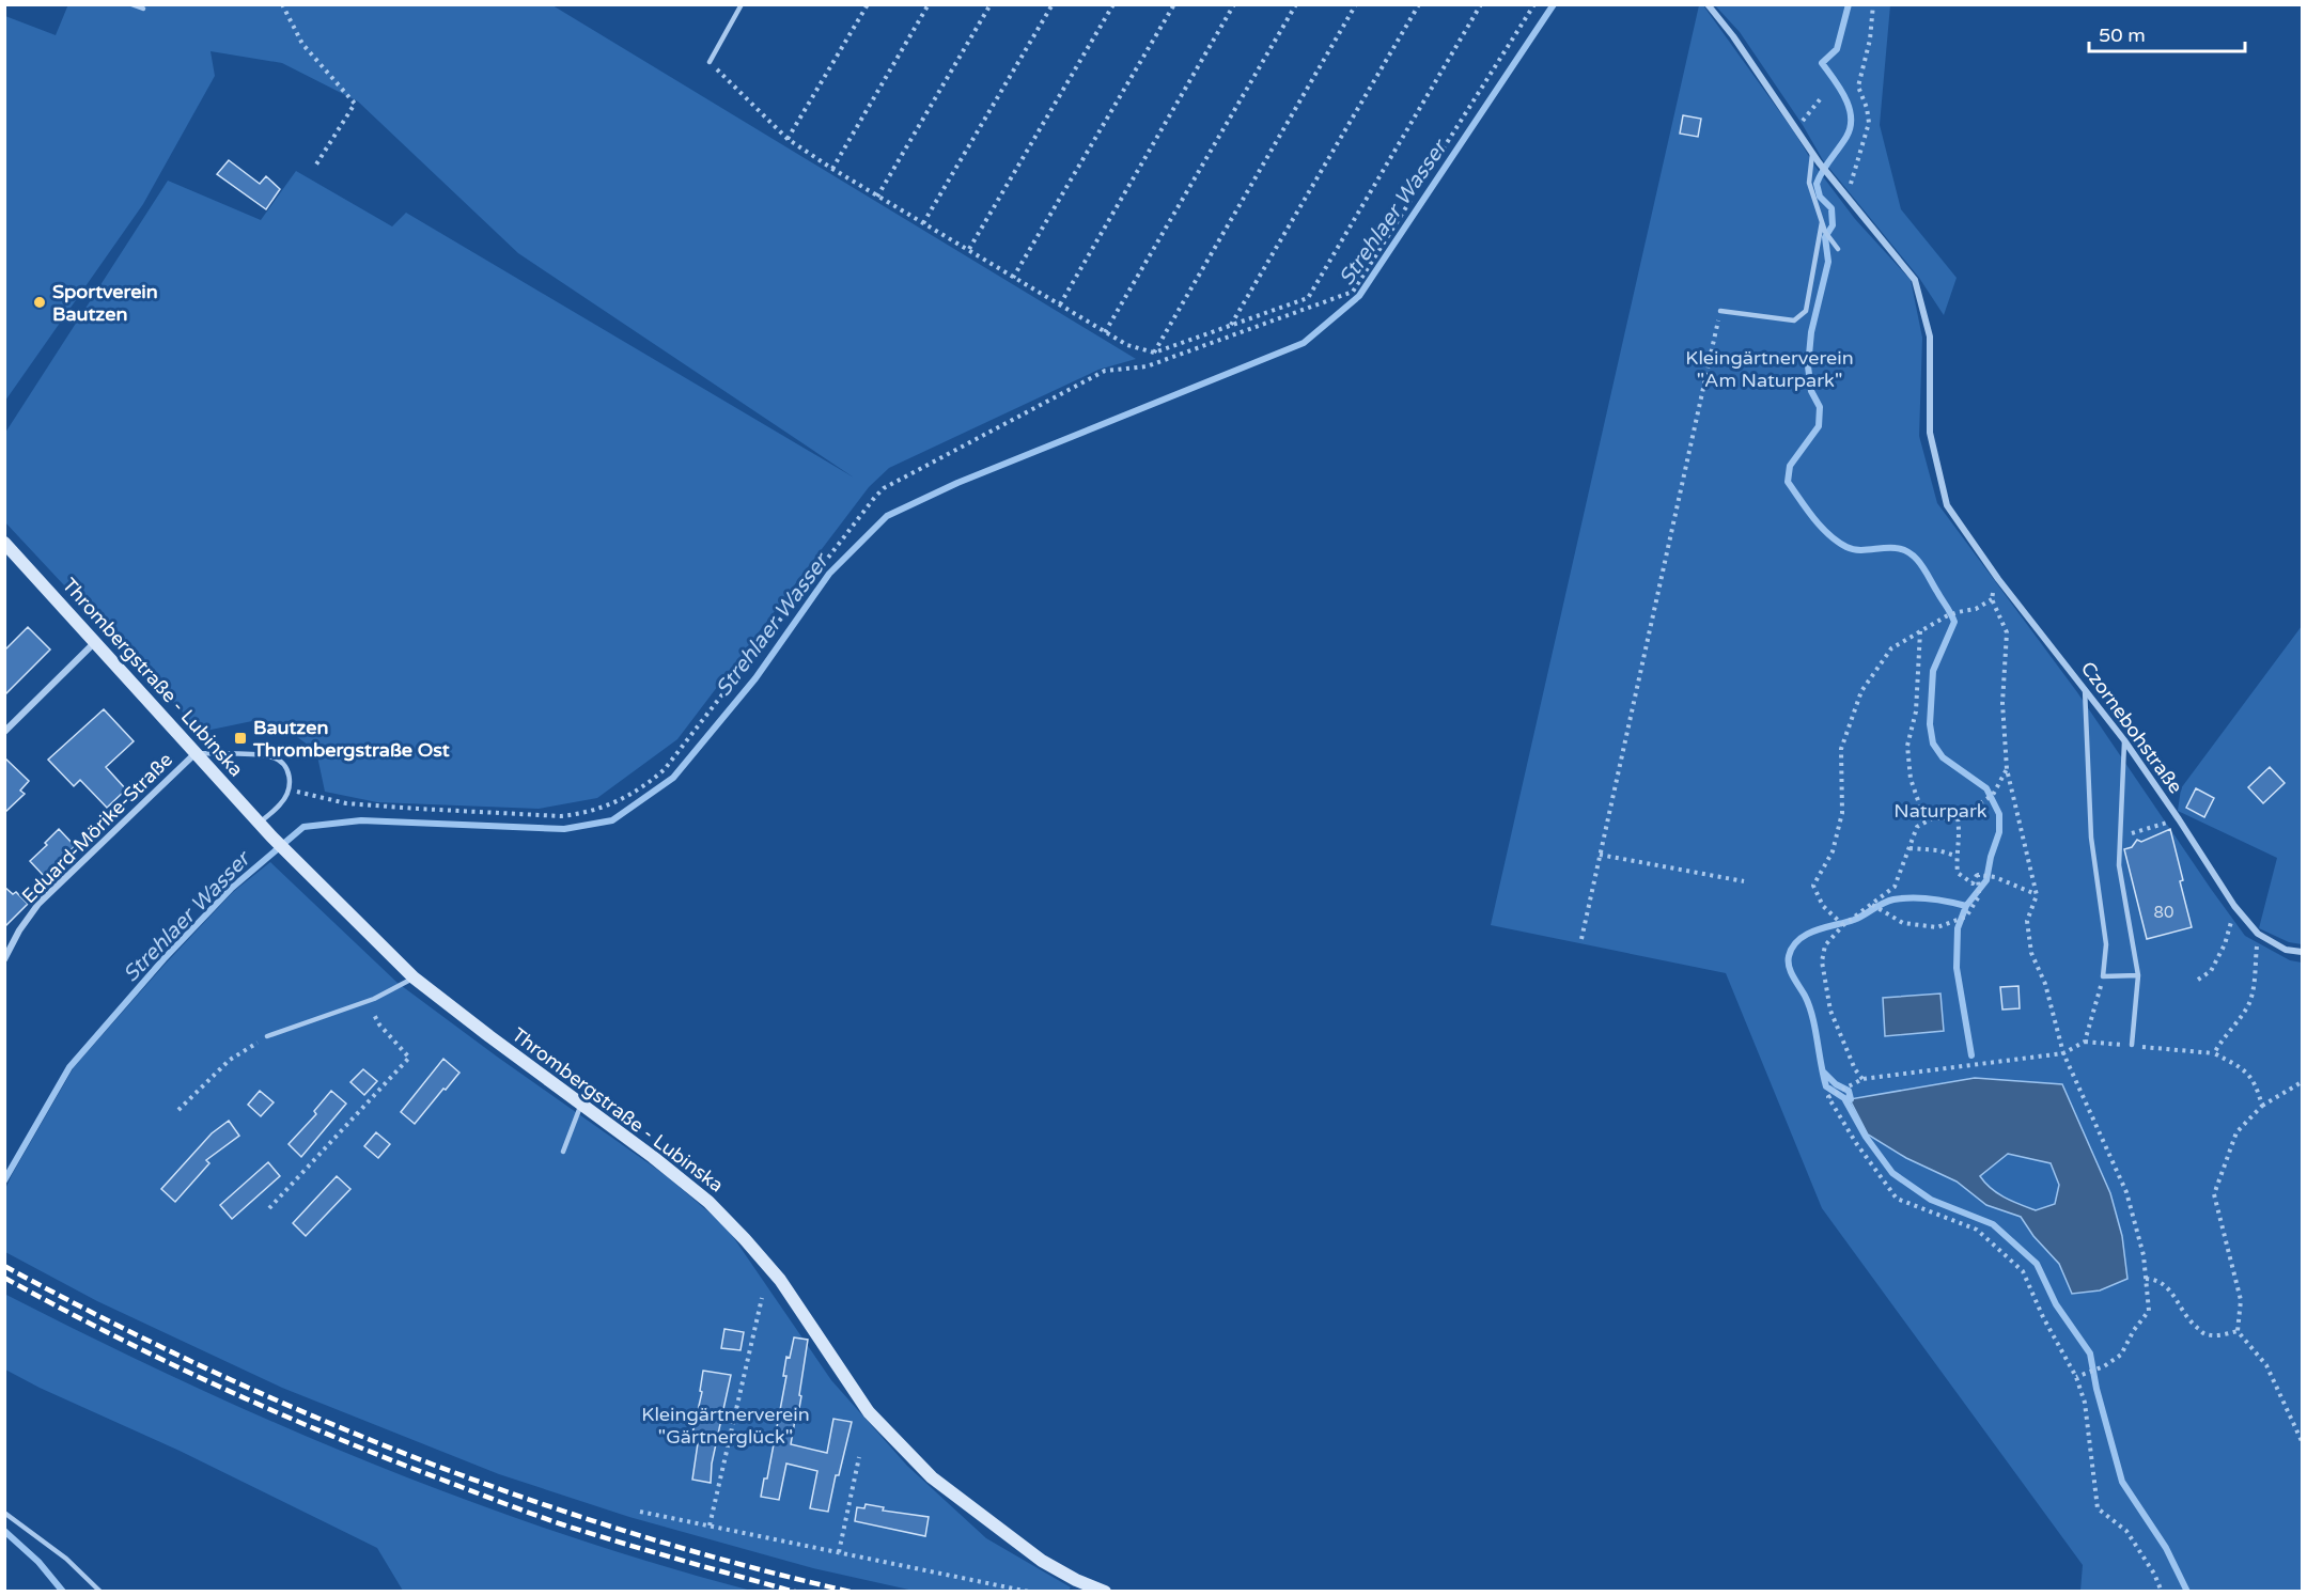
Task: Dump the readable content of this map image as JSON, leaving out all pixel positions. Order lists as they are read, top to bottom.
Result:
{
  "streets": {
    "street": ["Thrombergstraße - Lubinska", "Czornebohstraße", "Eduard-Mörike-Straße"]
  },
  "crossings": [
    ["Thrombergstraße - Lubinska", "Eduard-Mörike-Straße"]
  ],
  "water": ["Strehlaer Wasser"],
  "parks": ["Kleingärtnerverein \"Am Naturpark\"", "Naturpark", "Kleingärtnerverein \"Gärtnerglück\""],
  "places": {
    "other": ["Sportverein Bautzen"],
    "transit": ["Bautzen Thrombergstraße Ost"]
  },
  "house_numbers": ["80"],
  "scale_bar": "50 m"
}
